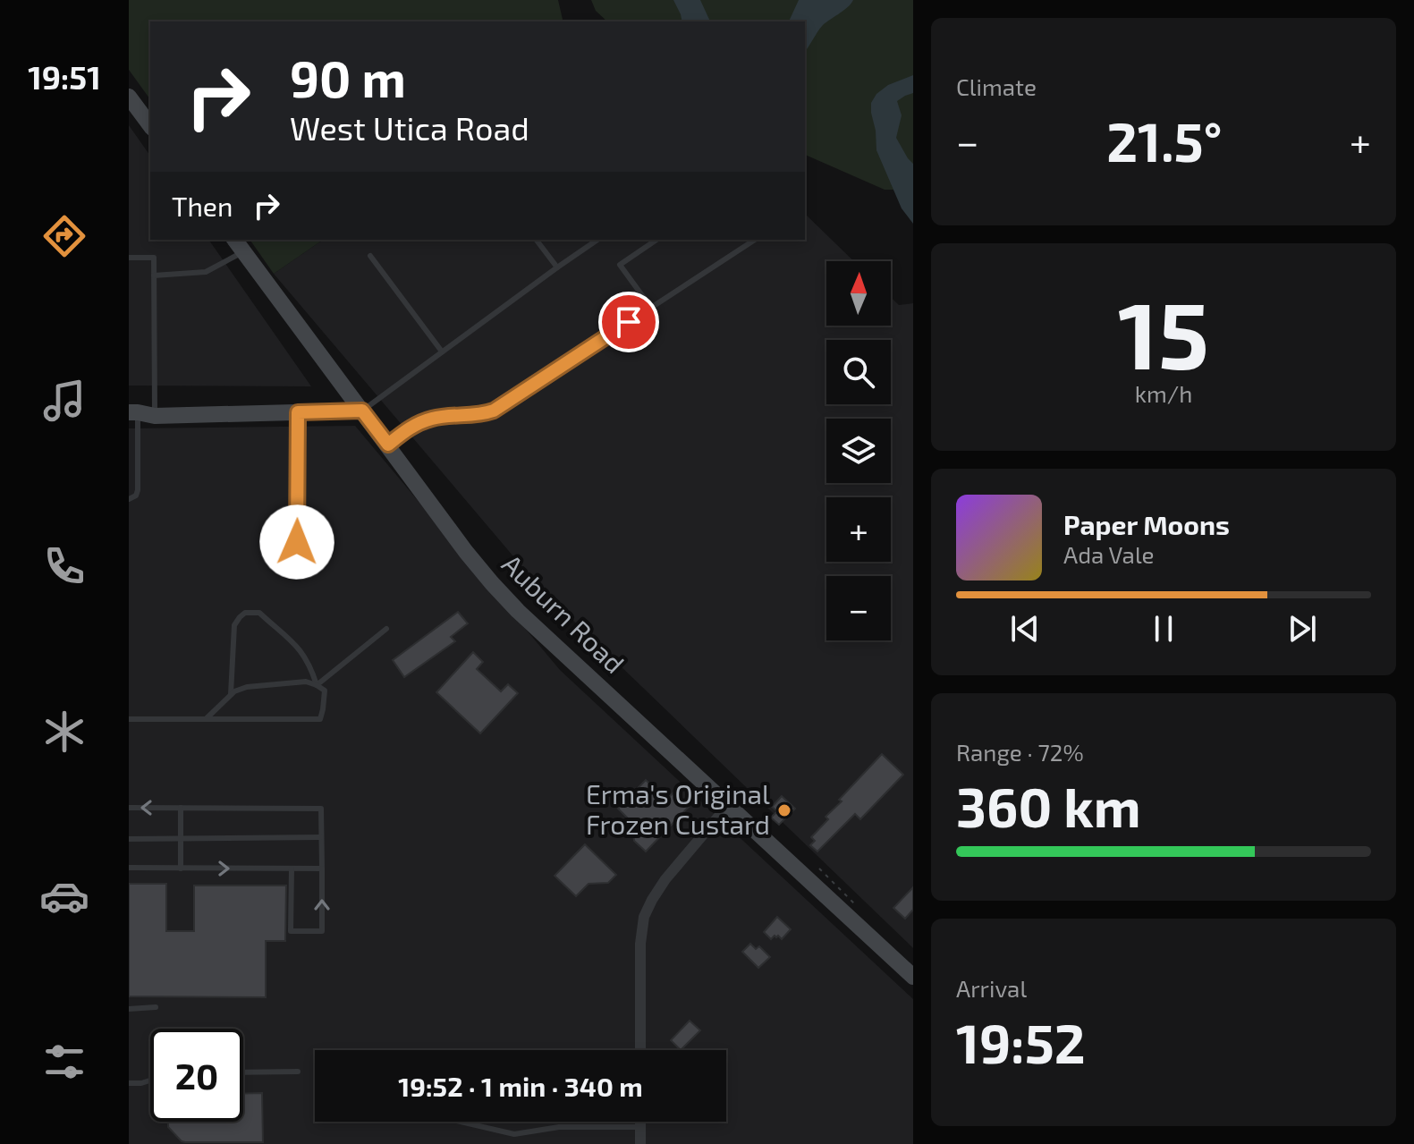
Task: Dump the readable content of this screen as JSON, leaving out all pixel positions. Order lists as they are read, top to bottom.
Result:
{
  "streets": {
    "street": ["Auburn Road"]
  },
  "places": ["Erma's Original Frozen Custard"],
  "north": "top",
  "page": {
    "tabs": "19:51",
    "tile": [
      "Climate",
      ["15", "km/h"],
      ["Range · 72%", "360 km"],
      ["Arrival", "19:52"]
    ],
    "turn": ["90 m", "West Utica Road"],
    "heat": ["−", "21.5°", "+"],
    "then": "Then",
    "map_buttons": ["+", "−"],
    "song": ["Paper Moons", "Ada Vale"],
    "limit": "20",
    "trip": "19:52 · 1 min · 340 m"
  }
}
